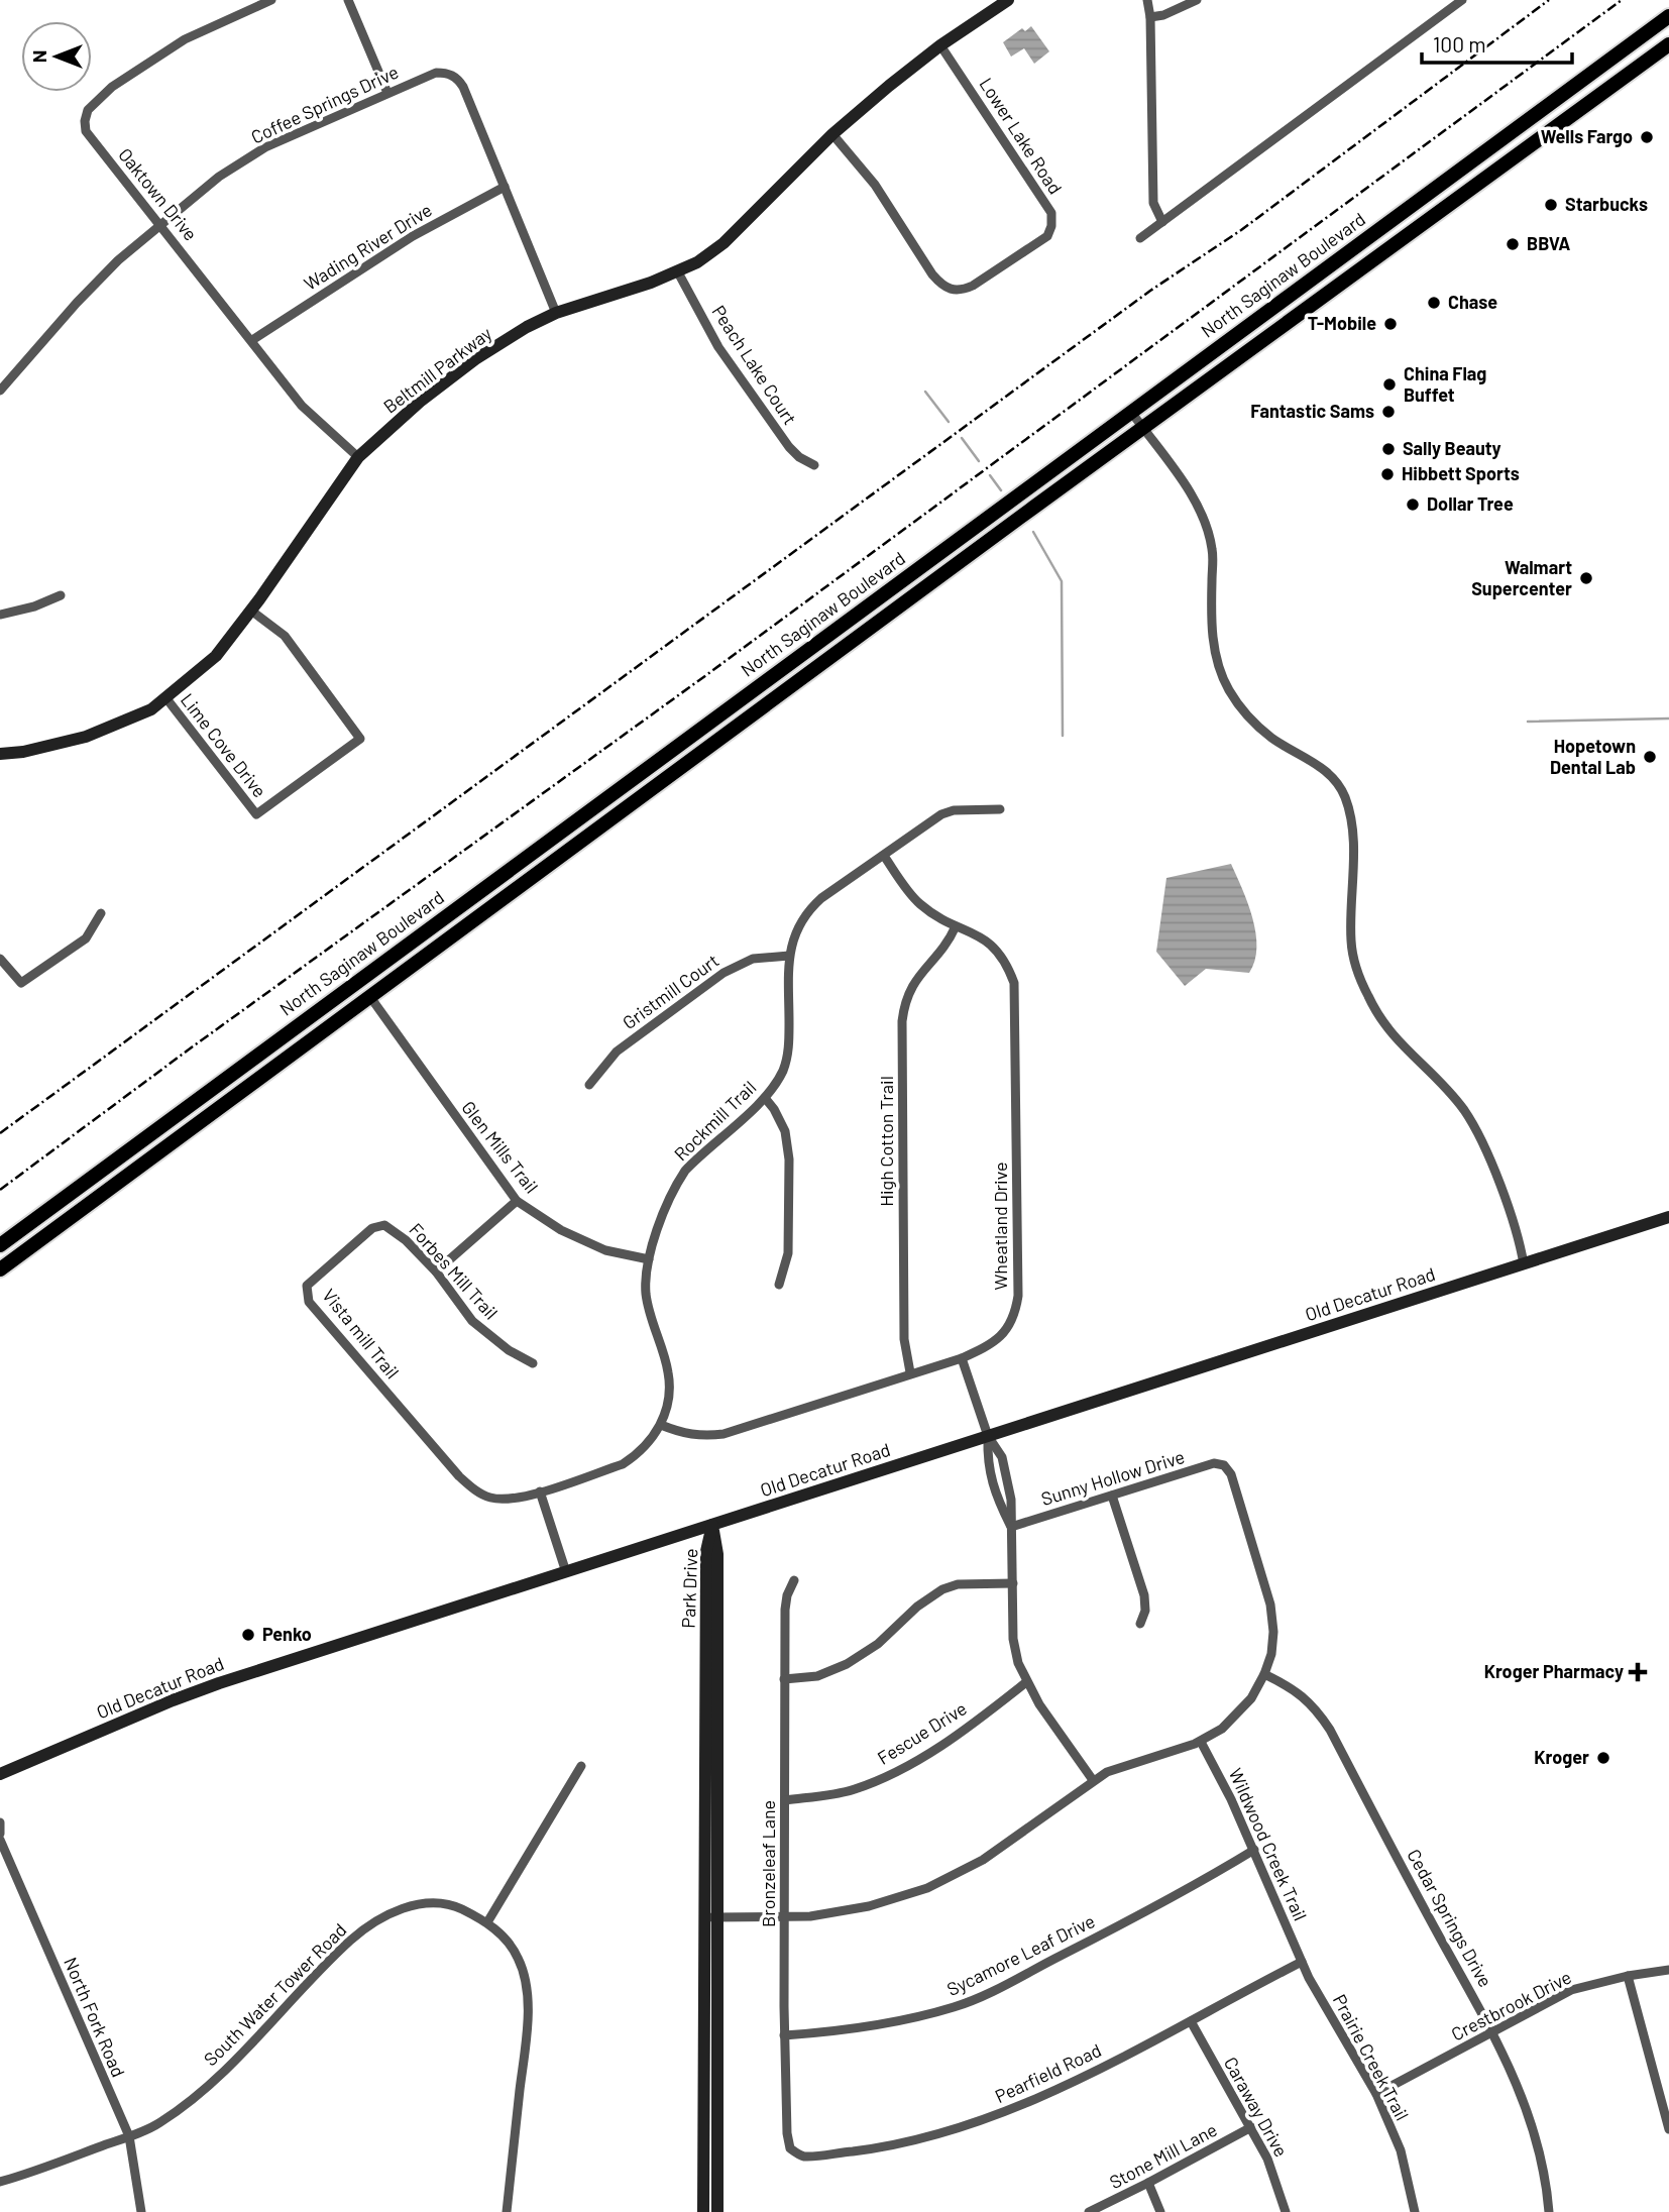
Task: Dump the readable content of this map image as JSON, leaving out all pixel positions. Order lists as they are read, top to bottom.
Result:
{
  "streets": {
    "main road": ["North Saginaw Boulevard"],
    "street": [
      "Coffee Springs Drive",
      "Lower Lake Road",
      "Oaktown Drive",
      "Wading River Drive",
      "Peach Lake Court",
      "Beltmill Parkway",
      "Lime Cove Drive",
      "Gristmill Court",
      "Rockmill Trail",
      "High Cotton Trail",
      "Glen Mills Trail",
      "Wheatland Drive",
      "Forbes Mill Trail",
      "Old Decatur Road",
      "Vista mill Trail",
      "Sunny Hollow Drive",
      "Park Drive",
      "Fescue Drive",
      "Wildwood Creek Trail",
      "Bronzeleaf Lane",
      "Cedar Springs Drive",
      "Sycamore Leaf Drive",
      "South Water Tower Road",
      "Crestbrook Drive",
      "North Fork Road",
      "Prairie Creek Trail",
      "Pearfield Road",
      "Caraway Drive",
      "Stone Mill Lane"
    ]
  },
  "crossings": [
    ["Coffee Springs Drive", "Oaktown Drive"],
    ["Coffee Springs Drive", "Wading River Drive"],
    ["Coffee Springs Drive", "Beltmill Parkway"],
    ["Lower Lake Road", "Beltmill Parkway"],
    ["Oaktown Drive", "Wading River Drive"],
    ["Oaktown Drive", "Beltmill Parkway"],
    ["Peach Lake Court", "Beltmill Parkway"],
    ["Beltmill Parkway", "Lime Cove Drive"],
    ["Gristmill Court", "Rockmill Trail"],
    ["Rockmill Trail", "Glen Mills Trail"],
    ["Rockmill Trail", "Wheatland Drive"],
    ["Rockmill Trail", "Vista mill Trail"],
    ["High Cotton Trail", "Wheatland Drive"],
    ["Forbes Mill Trail", "Vista mill Trail"],
    ["Old Decatur Road", "Park Drive"],
    ["Sunny Hollow Drive", "Cedar Springs Drive"],
    ["Fescue Drive", "Bronzeleaf Lane"],
    ["Wildwood Creek Trail", "Sycamore Leaf Drive"],
    ["Wildwood Creek Trail", "Prairie Creek Trail"],
    ["Wildwood Creek Trail", "Pearfield Road"],
    ["Bronzeleaf Lane", "Sycamore Leaf Drive"],
    ["Bronzeleaf Lane", "Pearfield Road"],
    ["Cedar Springs Drive", "Crestbrook Drive"],
    ["South Water Tower Road", "North Fork Road"],
    ["Crestbrook Drive", "Prairie Creek Trail"],
    ["Prairie Creek Trail", "Pearfield Road"],
    ["Pearfield Road", "Caraway Drive"],
    ["Caraway Drive", "Stone Mill Lane"]
  ],
  "places": {
    "other": [
      "Wells Fargo",
      "Starbucks",
      "BBVA",
      "Chase",
      "T-Mobile",
      "China Flag Buffet",
      "Fantastic Sams",
      "Sally Beauty",
      "Hibbett Sports",
      "Dollar Tree",
      "Walmart Supercenter",
      "Hopetown Dental Lab",
      "Penko",
      "Kroger"
    ],
    "health": ["Kroger Pharmacy"]
  },
  "scale_bar": "100 m",
  "north": "left"
}
